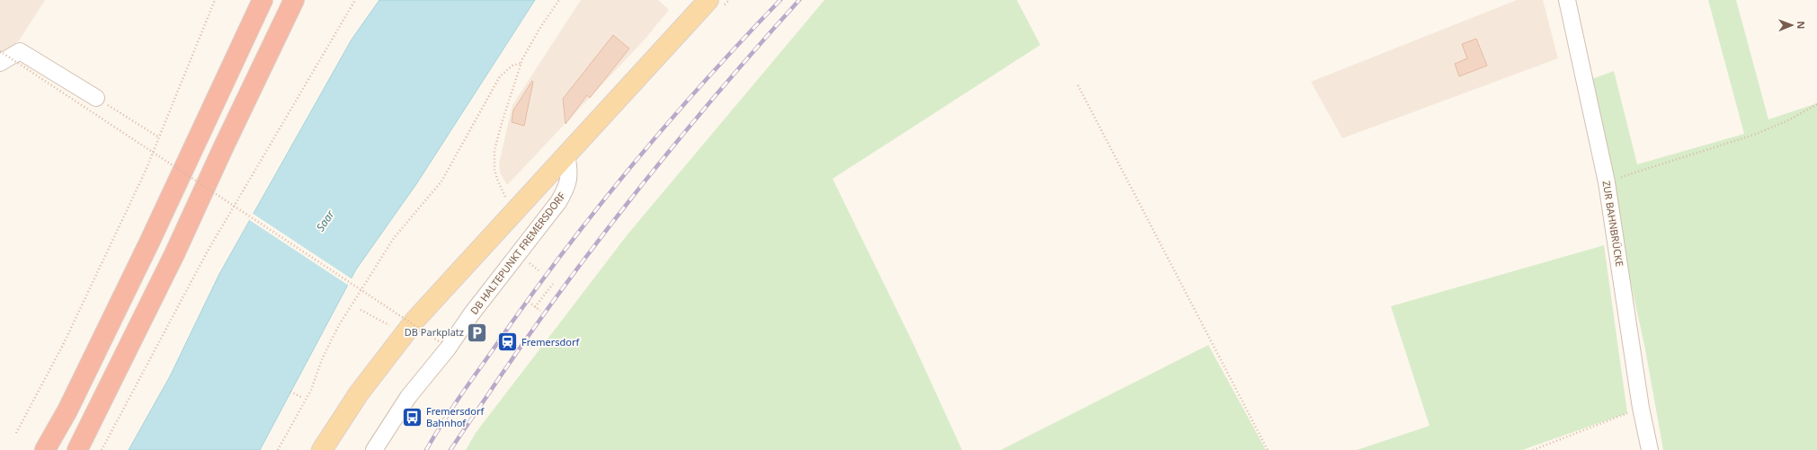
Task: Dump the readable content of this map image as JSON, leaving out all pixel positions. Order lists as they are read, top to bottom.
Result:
{
  "streets": {
    "street": ["ZUR BAHNBRÜCKE", "DB HALTEPUNKT FREMERSDORF"]
  },
  "water": ["Saar"],
  "places": {
    "parking": ["DB Parkplatz"],
    "station": ["Fremersdorf"],
    "bus stop": ["Fremersdorf Bahnhof"]
  },
  "north": "right"
}
